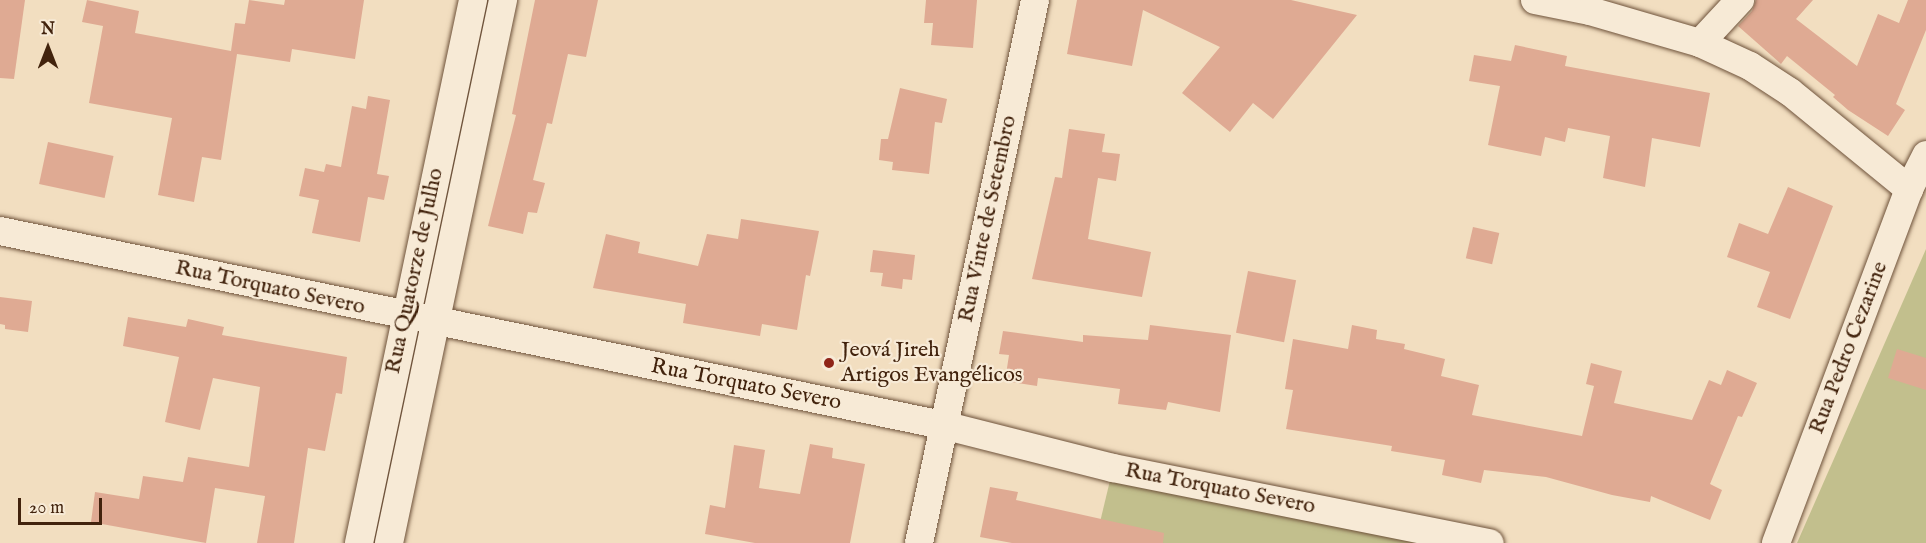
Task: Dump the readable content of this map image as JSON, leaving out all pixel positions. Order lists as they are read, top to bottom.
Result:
{
  "streets": {
    "street": [
      "Rua Vinte de Setembro",
      "Rua Quatorze de Julho",
      "Rua Torquato Severo",
      "Rua Pedro Cezarine"
    ]
  },
  "crossings": [
    ["Rua Vinte de Setembro", "Rua Torquato Severo"],
    ["Rua Quatorze de Julho", "Rua Torquato Severo"]
  ],
  "places": ["Jeová Jireh Artigos Evangélicos"],
  "scale_bar": "20 m",
  "north": "top"
}
